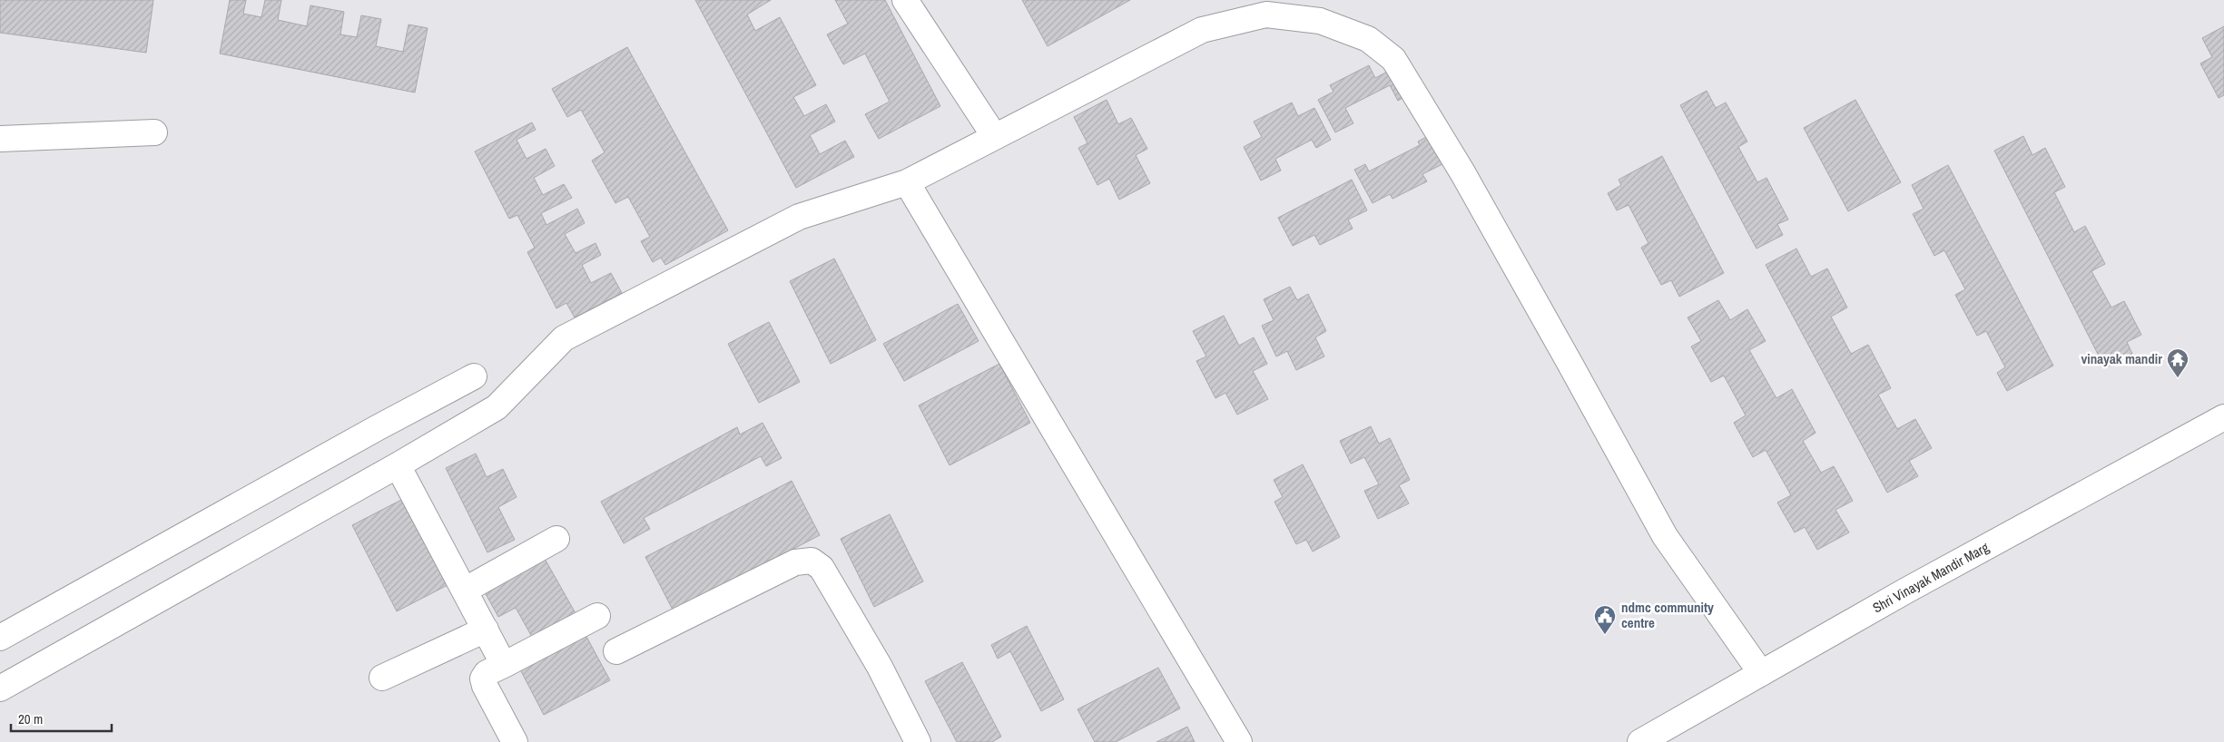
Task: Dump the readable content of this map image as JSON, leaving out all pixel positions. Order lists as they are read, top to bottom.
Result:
{
  "streets": {
    "street": ["Shri Vinayak Mandir Marg"]
  },
  "places": {
    "temple": ["vinayak mandir"],
    "public building": ["ndmc community centre"]
  },
  "scale_bar": "20 m"
}
